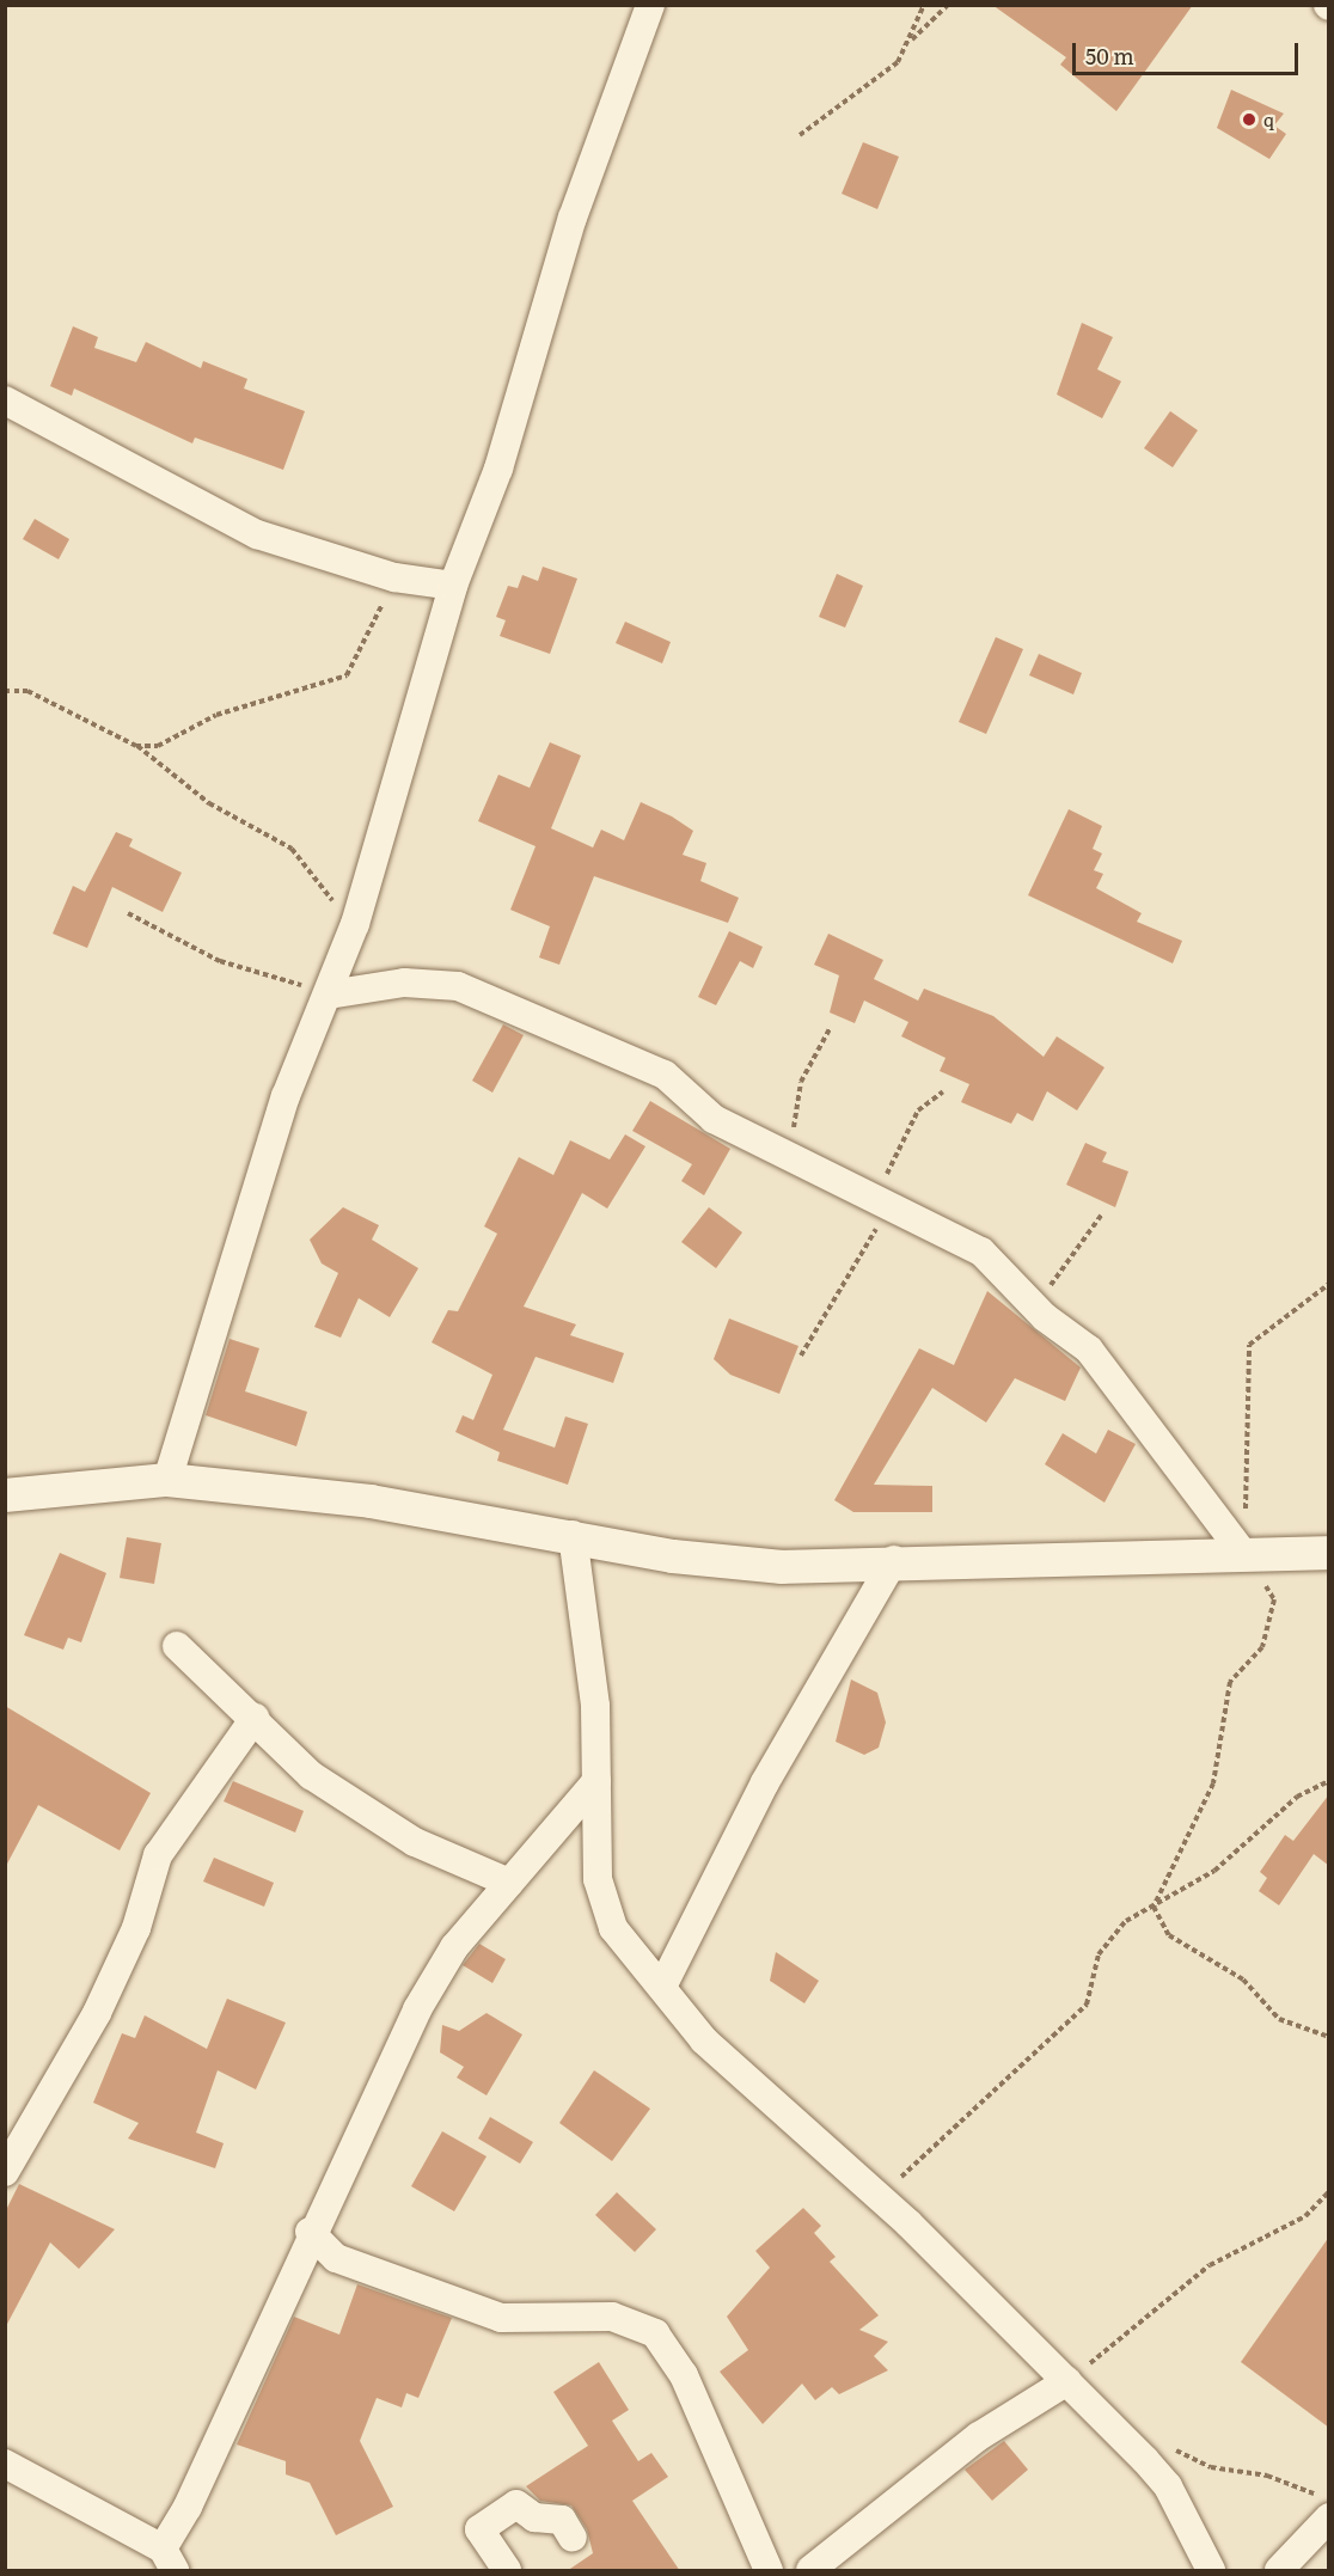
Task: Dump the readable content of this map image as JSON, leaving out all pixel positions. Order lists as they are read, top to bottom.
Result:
{
  "places": ["q"],
  "scale_bar": "50 m"
}
